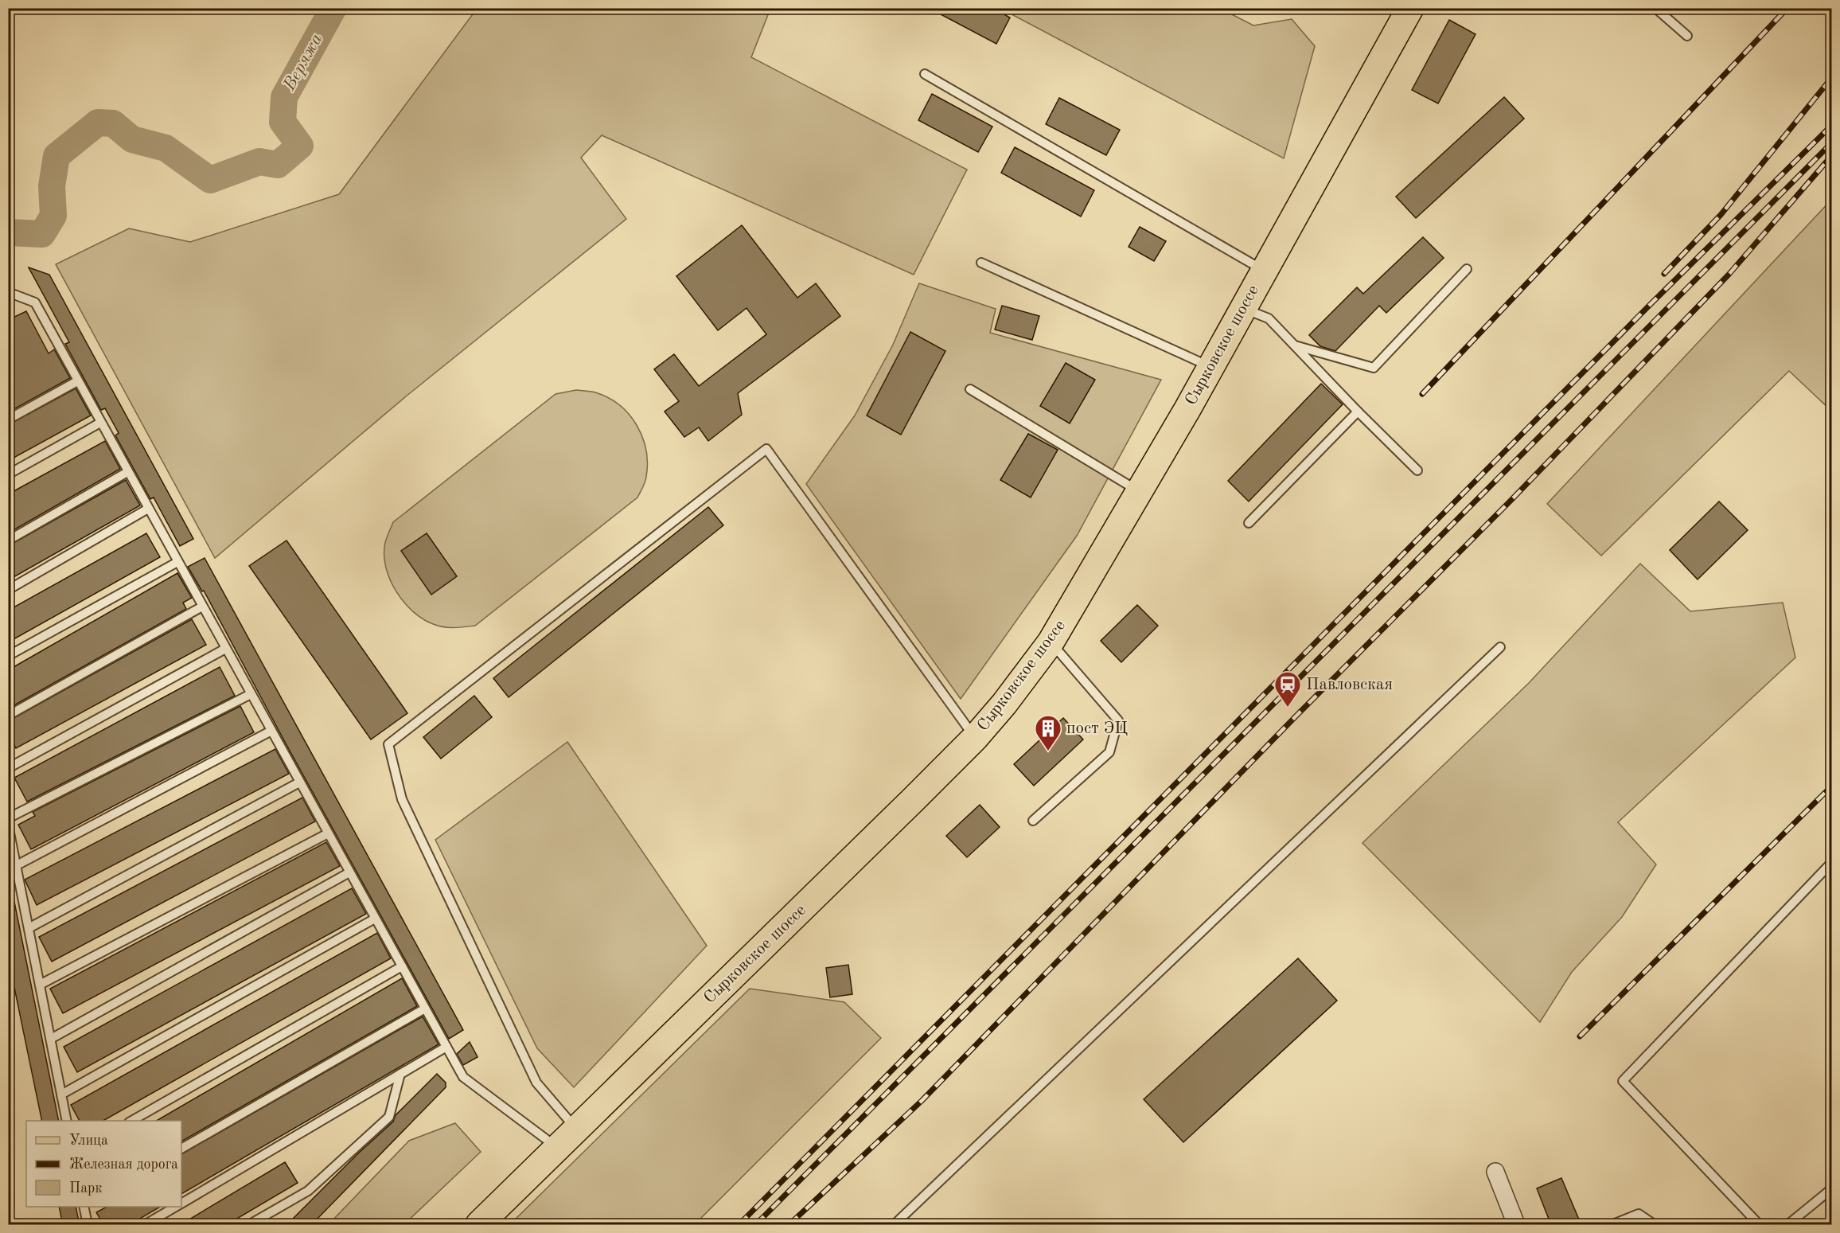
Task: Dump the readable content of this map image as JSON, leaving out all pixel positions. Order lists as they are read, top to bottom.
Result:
{
  "streets": {
    "main road": ["Сырковское шоссе"]
  },
  "water": ["Веряжа"],
  "places": {
    "station": ["Павловская"],
    "building": ["пост ЭЦ"]
  },
  "legend": ["Улица", "Железная дорога", "Парк"]
}
